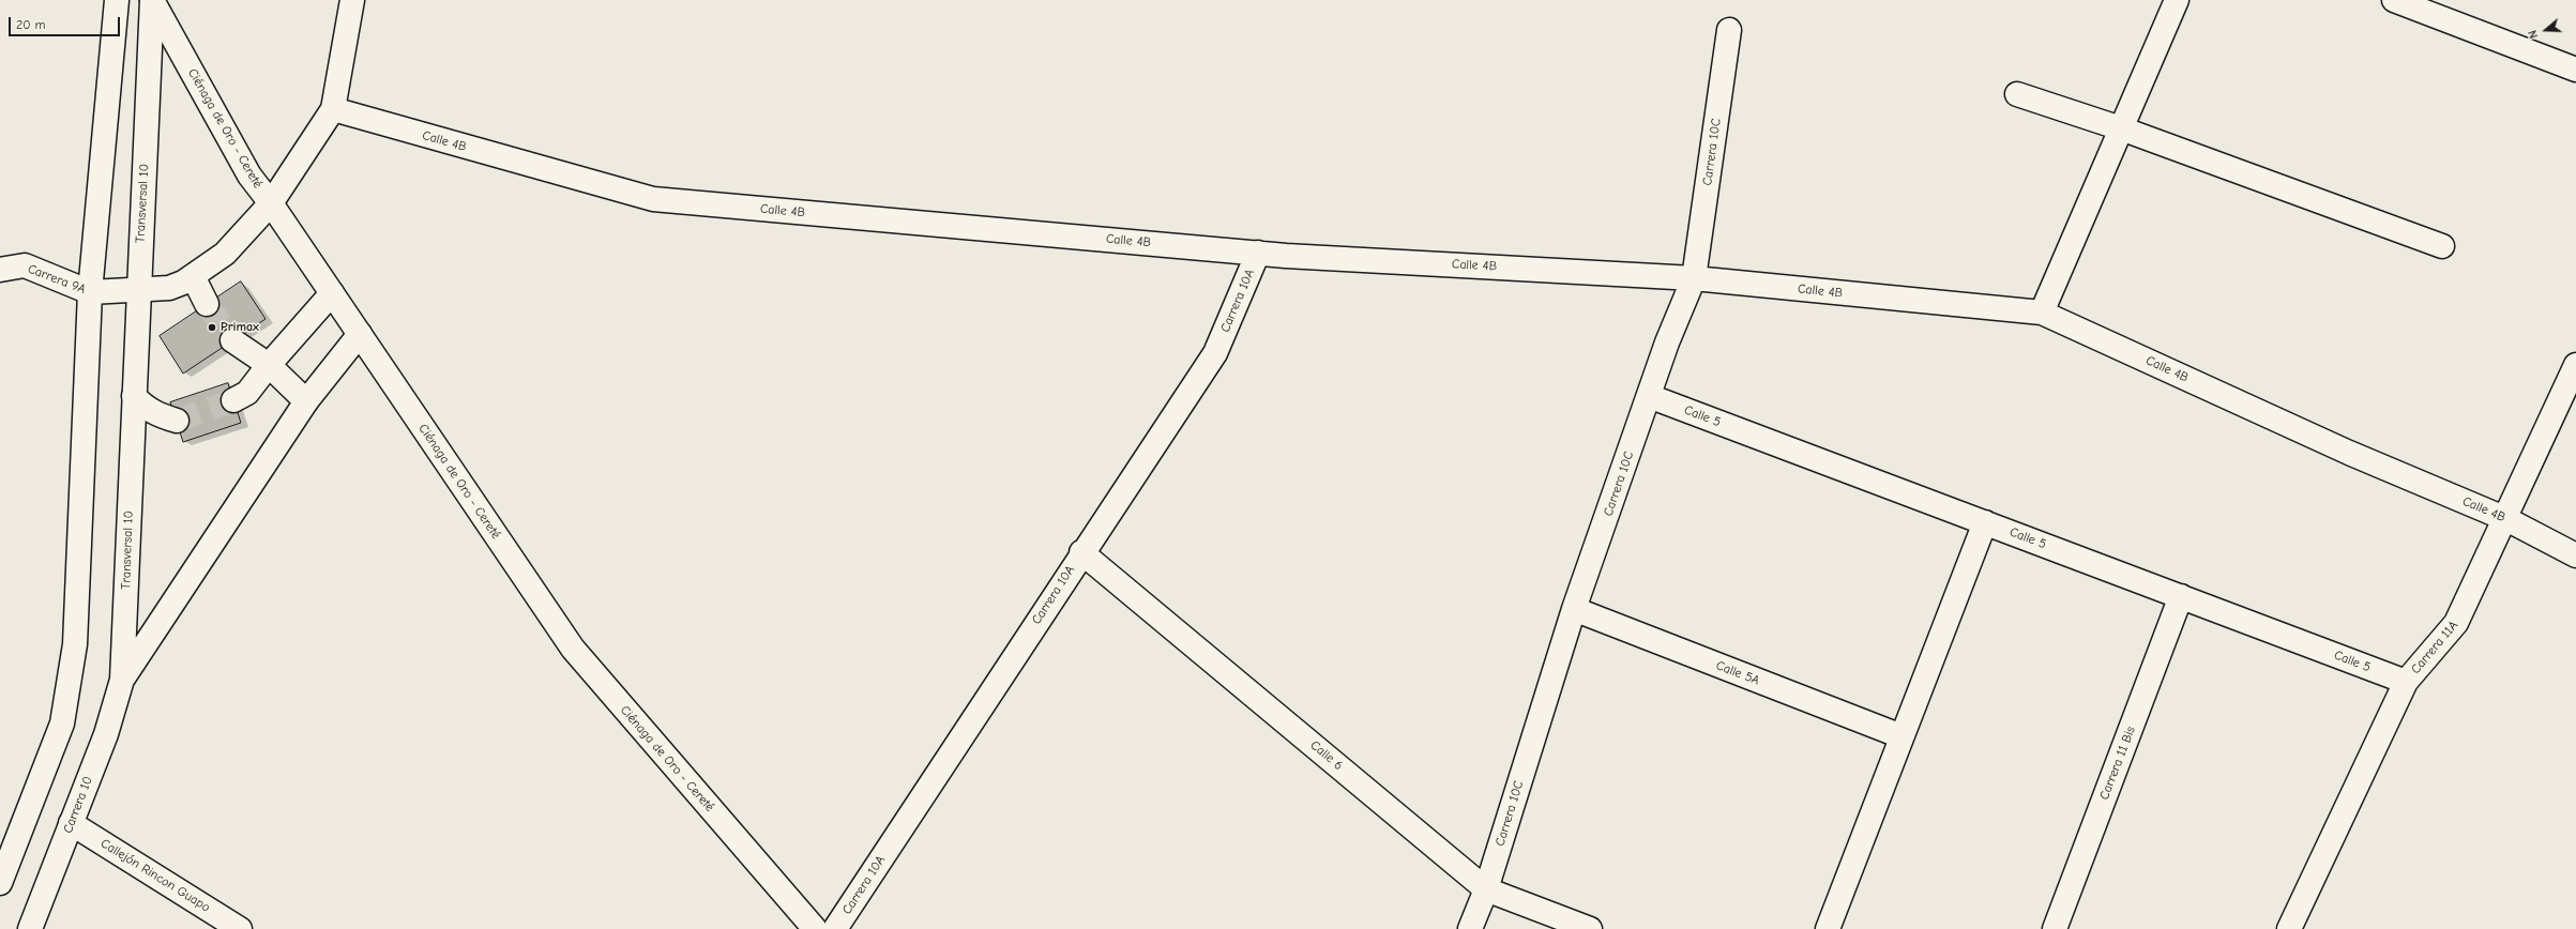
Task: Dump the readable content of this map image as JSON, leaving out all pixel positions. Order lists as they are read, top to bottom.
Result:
{
  "streets": {
    "main road": [
      "Ciénaga de Oro - Cereté",
      "Calle 4B",
      "Carrera 10C",
      "Transversal 10",
      "Carrera 9A",
      "Carrera 10A",
      "Calle 5",
      "Carrera 11A",
      "Calle 5A",
      "Calle 6",
      "Carrera 11 Bis",
      "Carrera 10",
      "Callejón Rincon Guapo"
    ]
  },
  "crossings": [
    ["Ciénaga de Oro - Cereté", "Transversal 10"],
    ["Ciénaga de Oro - Cereté", "Carrera 9A"],
    ["Calle 4B", "Carrera 10C"],
    ["Calle 4B", "Carrera 9A"],
    ["Calle 4B", "Carrera 10A"],
    ["Calle 4B", "Carrera 11A"],
    ["Carrera 10C", "Calle 5"],
    ["Carrera 10C", "Calle 5A"],
    ["Carrera 10C", "Calle 6"],
    ["Transversal 10", "Carrera 9A"],
    ["Transversal 10", "Carrera 10"],
    ["Carrera 10A", "Calle 6"],
    ["Calle 5", "Carrera 11A"],
    ["Calle 5", "Carrera 11 Bis"],
    ["Carrera 10", "Callejón Rincon Guapo"]
  ],
  "places": ["Primax"],
  "scale_bar": "20 m",
  "north": "left"
}
